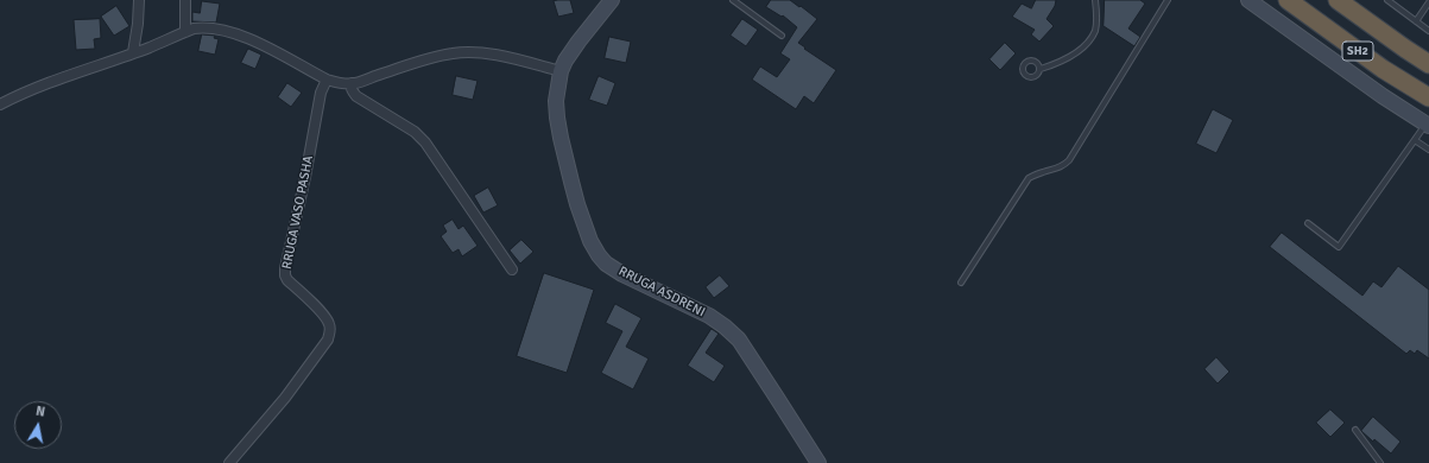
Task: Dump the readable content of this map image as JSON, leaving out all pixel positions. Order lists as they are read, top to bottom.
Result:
{
  "streets": {
    "highway": ["SH2"],
    "street": ["RRUGA VASO PASHA", "RRUGA ASDRENI"]
  },
  "north": "top"
}
